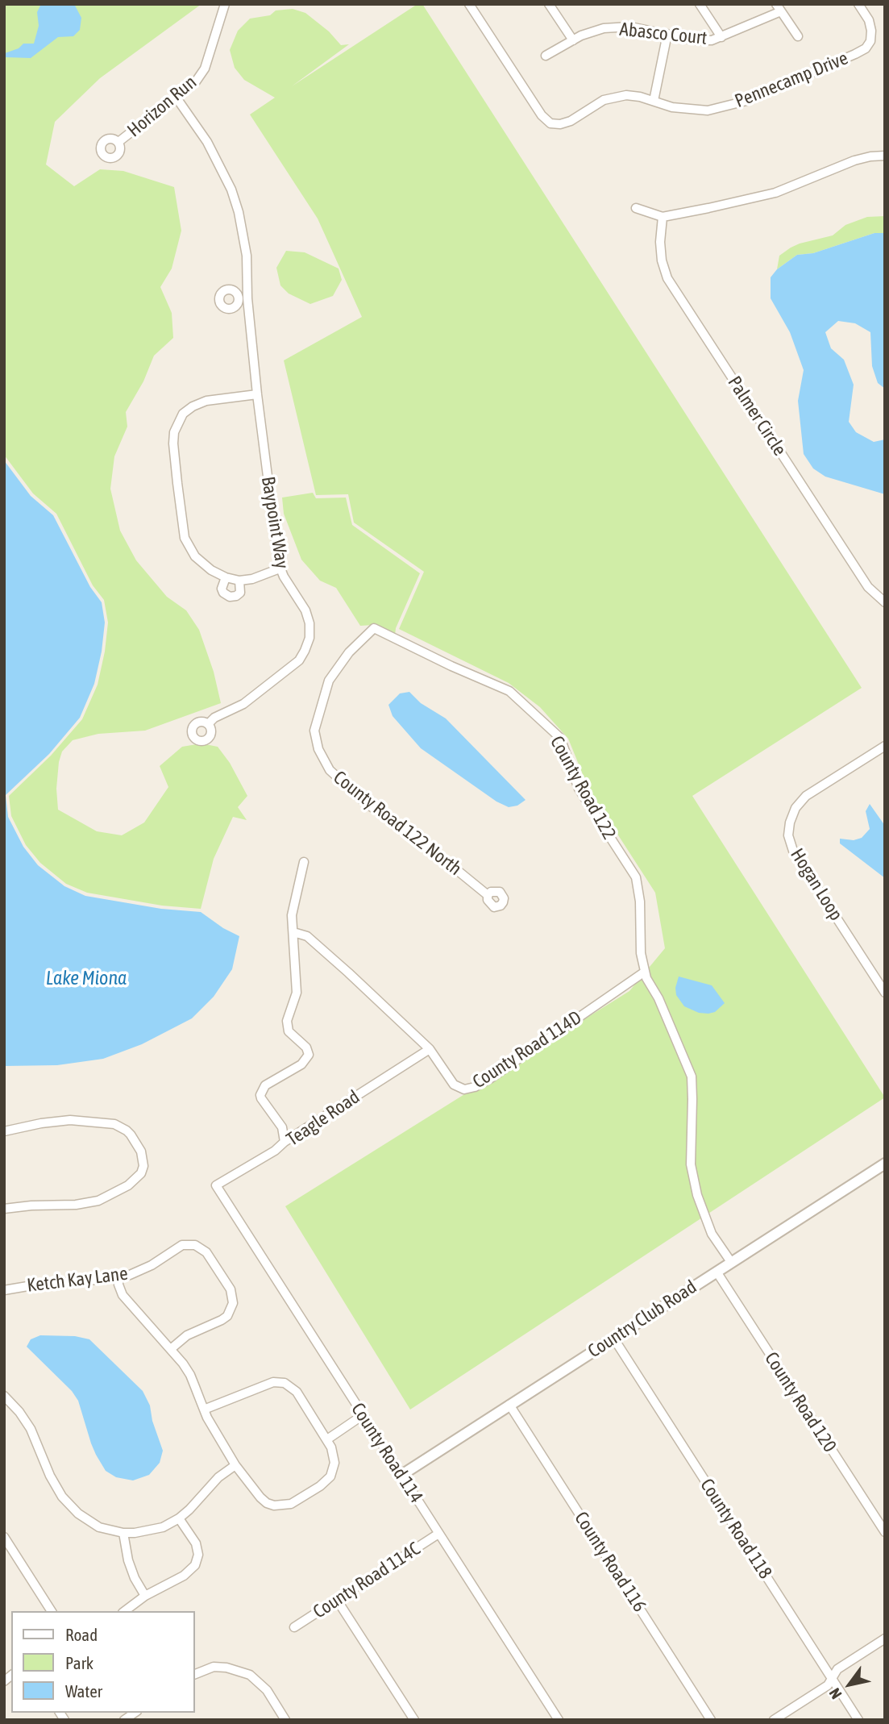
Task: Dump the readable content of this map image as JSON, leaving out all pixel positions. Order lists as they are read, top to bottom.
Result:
{
  "streets": {
    "street": [
      "Abasco Court",
      "Pennecamp Drive",
      "Horizon Run",
      "Palmer Circle",
      "Baypoint Way",
      "County Road 122",
      "County Road 122 North",
      "Hogan Loop",
      "County Road 114D",
      "Teagle Road",
      "Ketch Kay Lane",
      "Country Club Road",
      "County Road 120",
      "County Road 114",
      "County Road 118",
      "County Road 116",
      "County Road 114C"
    ]
  },
  "crossings": [
    ["Horizon Run", "Baypoint Way"],
    ["County Road 122", "County Road 122 North"],
    ["County Road 122", "County Road 114D"],
    ["County Road 122", "Country Club Road"],
    ["County Road 114D", "Teagle Road"],
    ["Teagle Road", "County Road 114"],
    ["Country Club Road", "County Road 120"],
    ["Country Club Road", "County Road 114"],
    ["Country Club Road", "County Road 118"],
    ["Country Club Road", "County Road 116"],
    ["County Road 114", "County Road 114C"]
  ],
  "water": ["Lake Miona"],
  "legend": ["Road", "Park", "Water"],
  "north": "bottom left"
}
